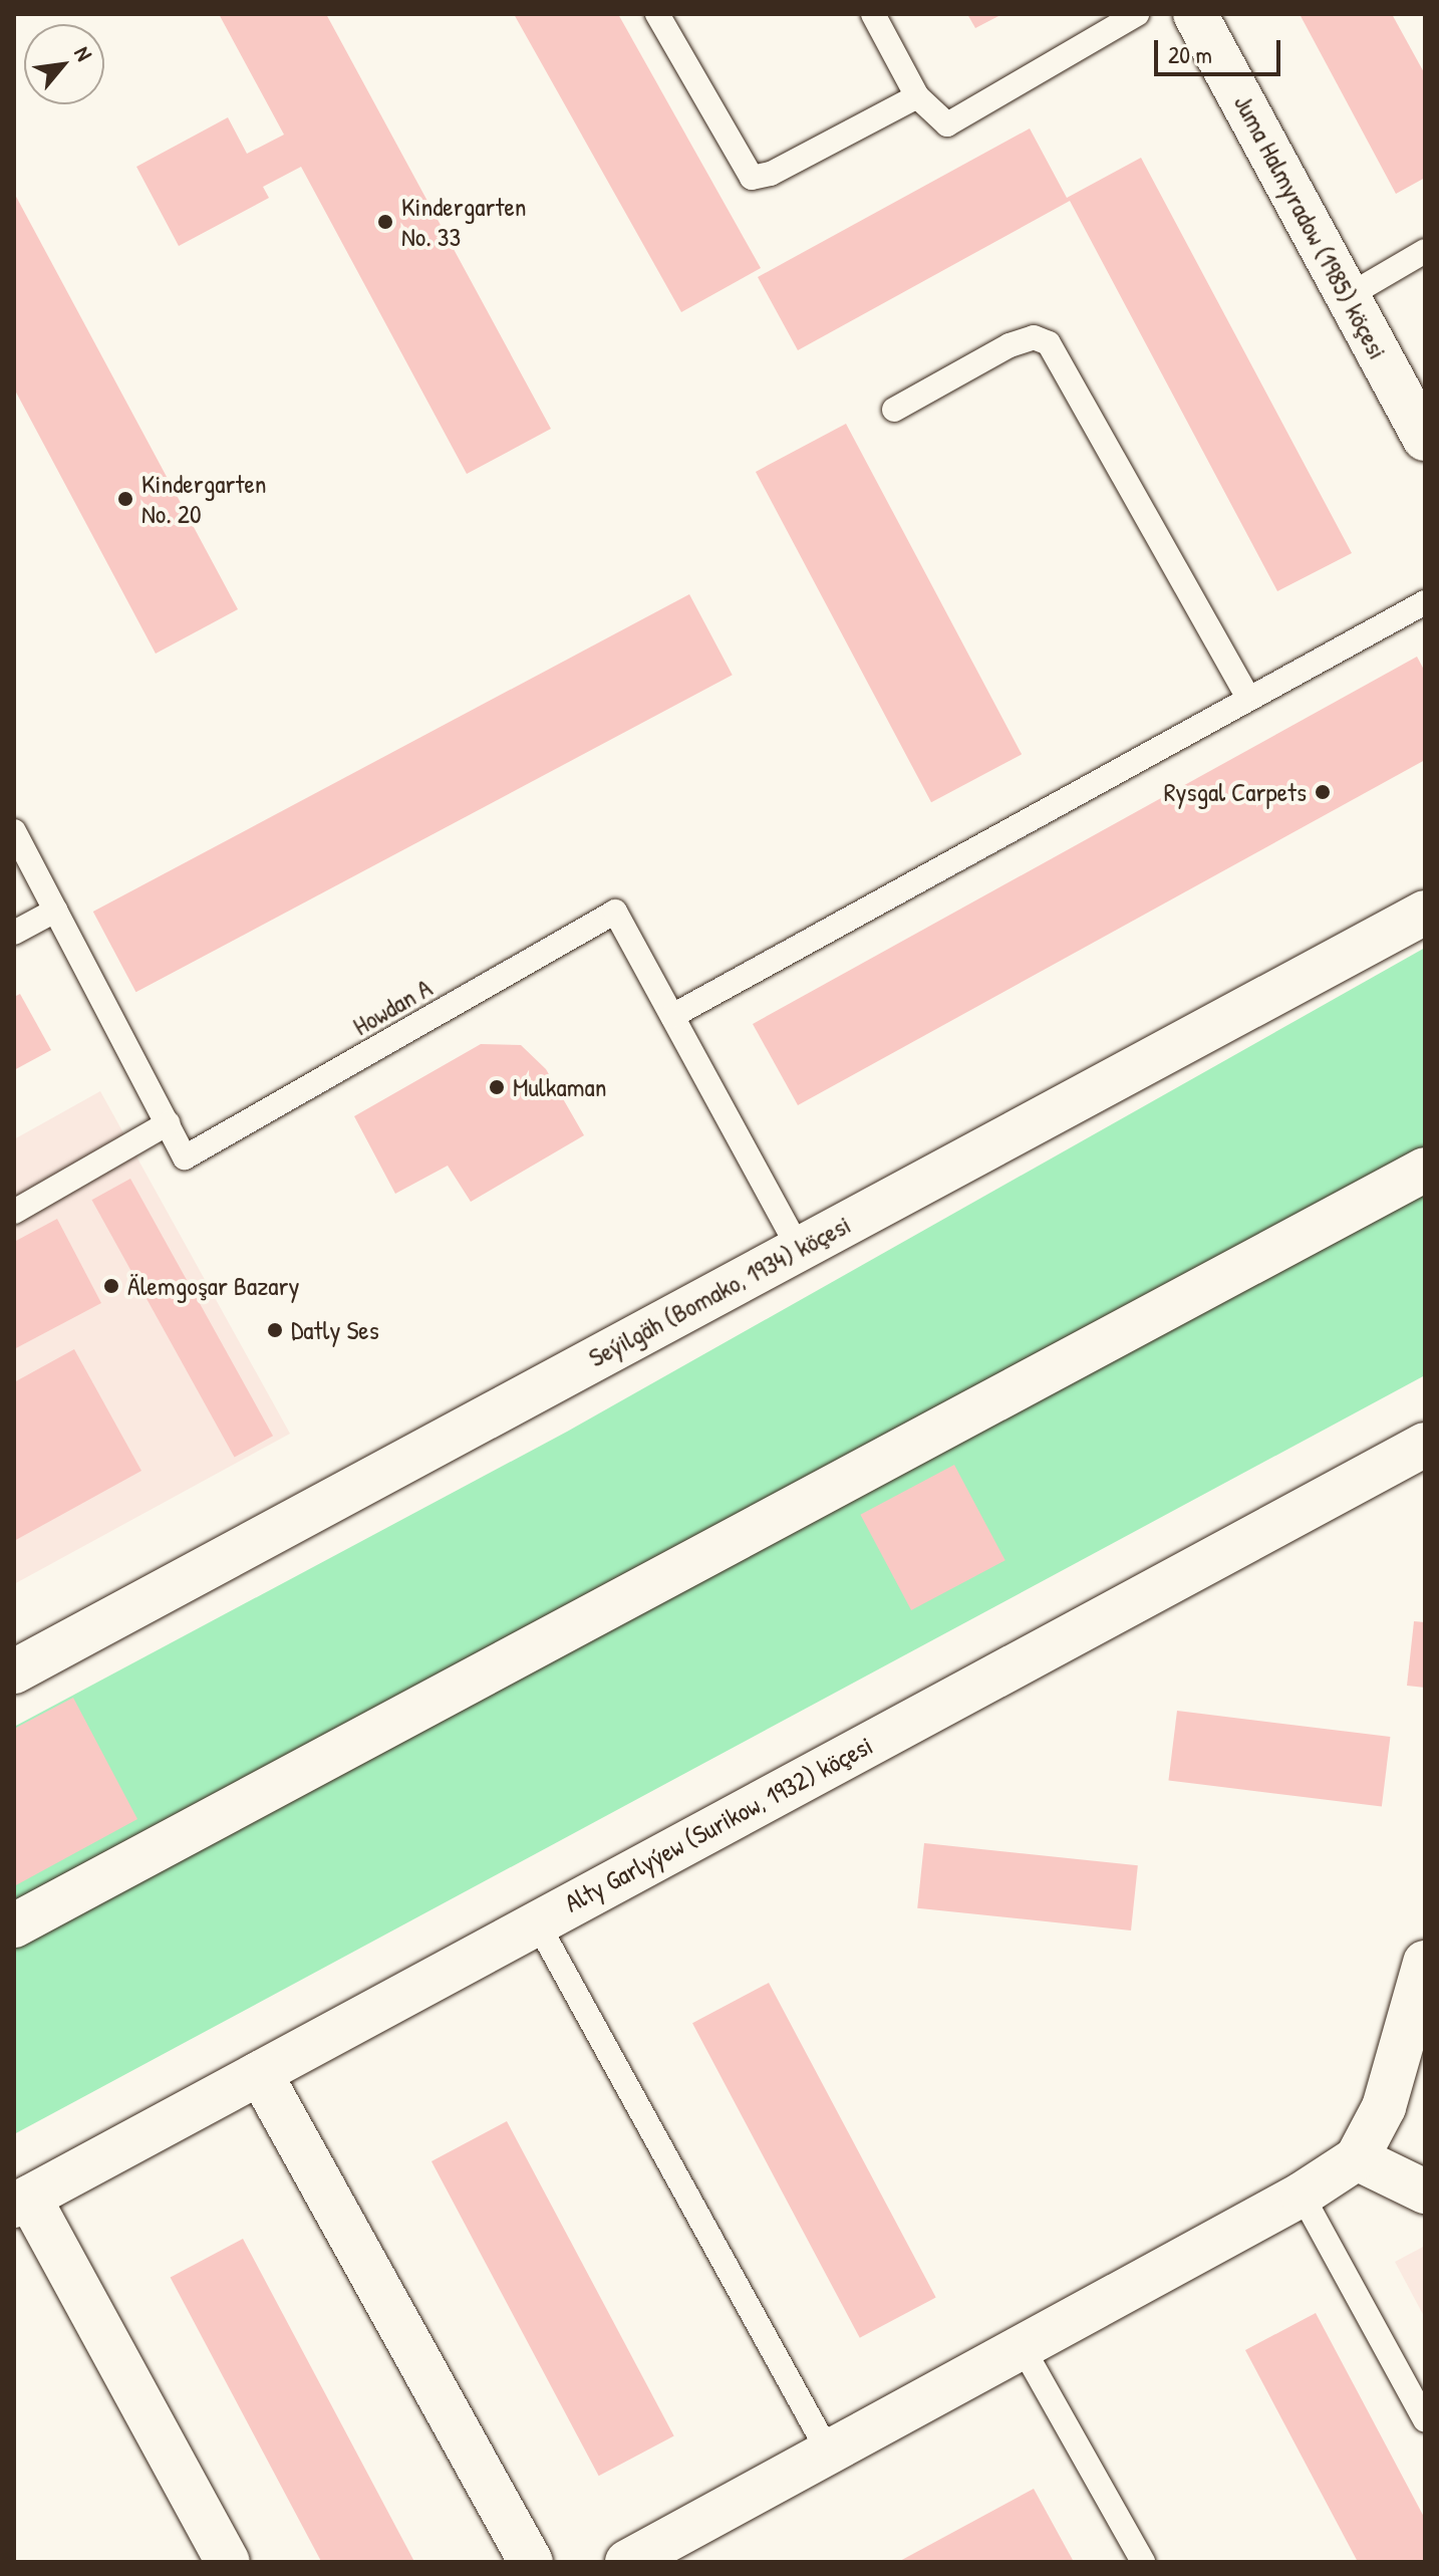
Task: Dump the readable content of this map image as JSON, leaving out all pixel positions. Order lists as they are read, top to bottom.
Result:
{
  "streets": {
    "street": ["Juma Halmyradow (1985) köçesi", "Seýilgäh (Bomako, 1934) köçesi", "Alty Garlyýew (Surikow, 1932) köçesi"],
    "lane": ["Howdan A"]
  },
  "crossings": [
    ["Howdan A", "Seýilgäh (Bomako, 1934) köçesi"]
  ],
  "places": [
    "Kindergarten No. 33",
    "Kindergarten No. 20",
    "Rysgal Carpets",
    "Mulkaman",
    "Älemgoşar Bazary",
    "Datly Ses"
  ],
  "scale_bar": "20 m",
  "north": "top right"
}
